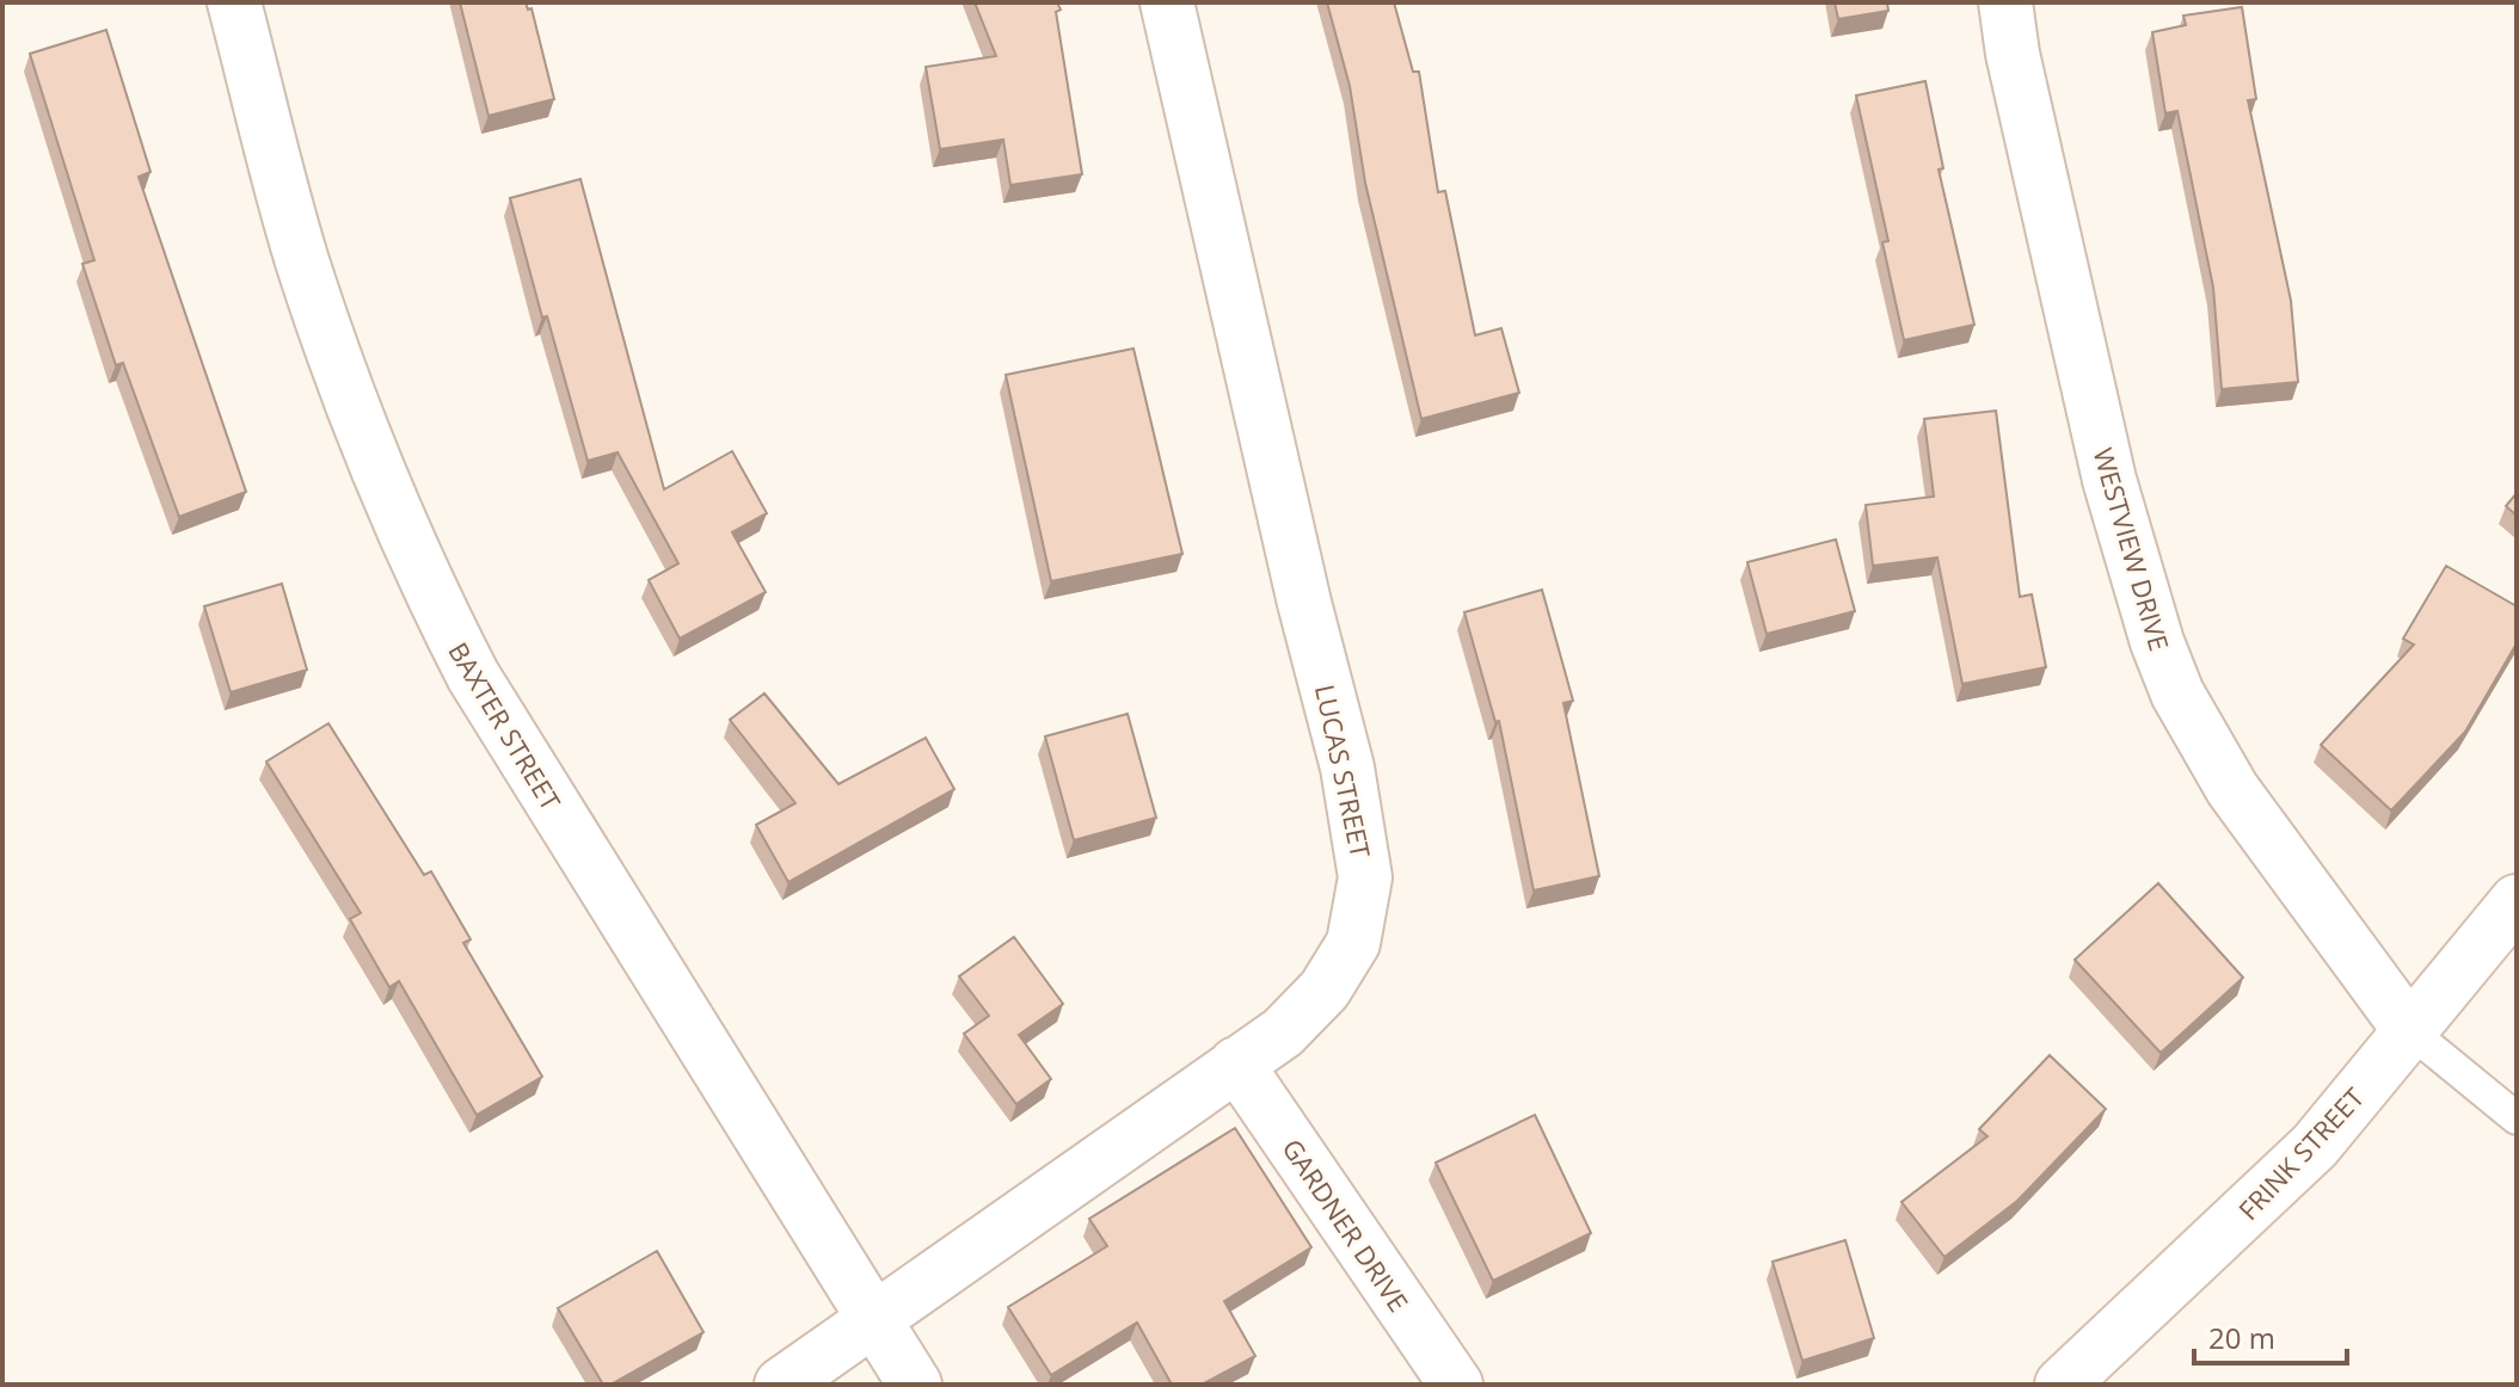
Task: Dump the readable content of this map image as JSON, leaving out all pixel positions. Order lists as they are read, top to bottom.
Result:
{
  "streets": {
    "street": [
      "WESTVIEW DRIVE",
      "BAXTER STREET",
      "LUCAS STREET",
      "FRINK STREET",
      "GARDNER DRIVE"
    ]
  },
  "crossings": [
    ["WESTVIEW DRIVE", "FRINK STREET"],
    ["BAXTER STREET", "LUCAS STREET"],
    ["LUCAS STREET", "GARDNER DRIVE"]
  ],
  "scale_bar": "20 m"
}
